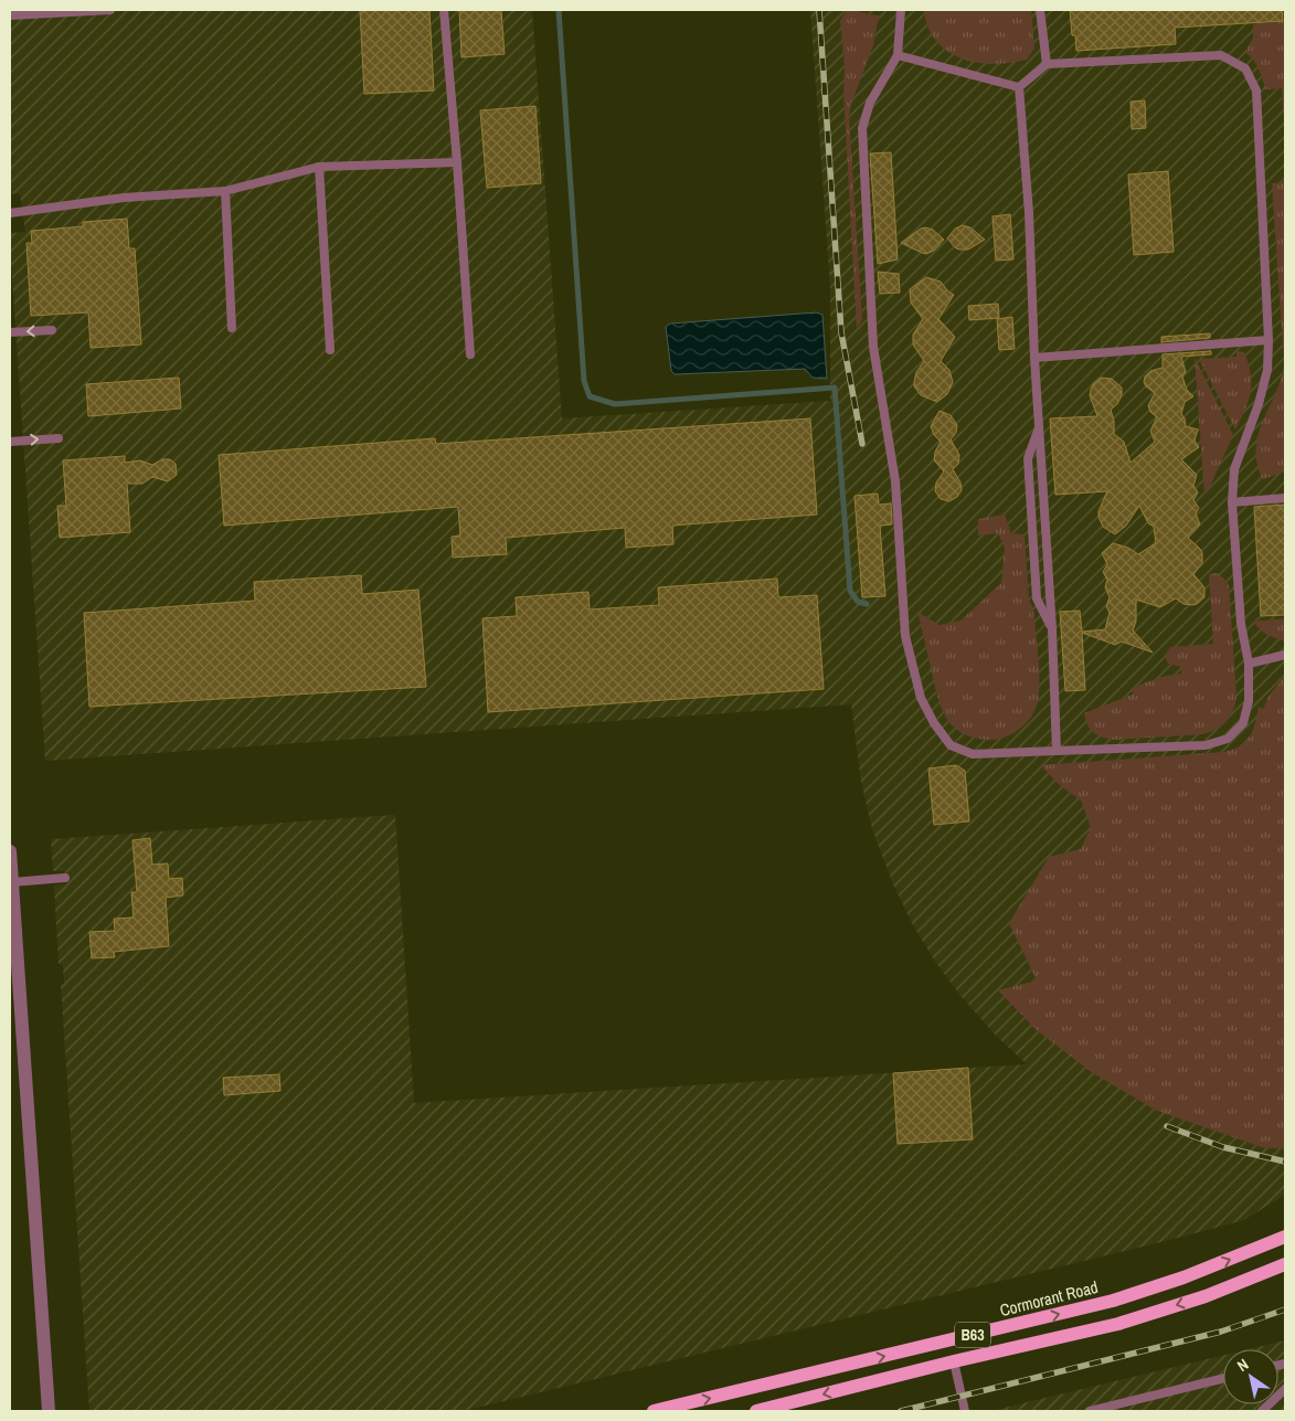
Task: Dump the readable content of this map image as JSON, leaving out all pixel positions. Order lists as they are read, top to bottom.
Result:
{
  "streets": {
    "main road": ["Cormorant Road", "B63"]
  },
  "north": "top left"
}
